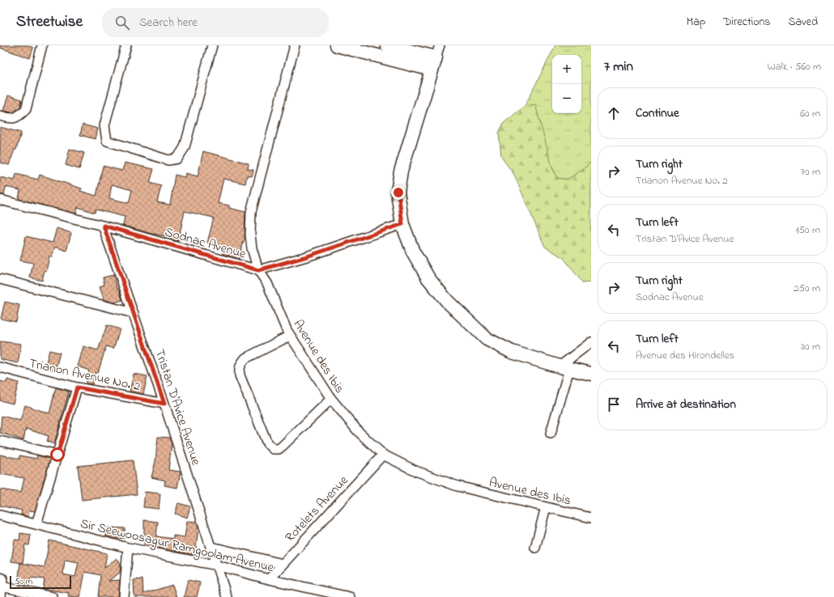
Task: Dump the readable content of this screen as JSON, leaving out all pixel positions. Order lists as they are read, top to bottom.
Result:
{
  "streets": {
    "street": [
      "Sodnac Avenue",
      "Avenue des Ibis",
      "Trianon Avenue No. 2",
      "Tristan D'Avice Avenue",
      "Rotelets Avenue",
      "Sir Seewoosagur Ramgoolam Avenue"
    ]
  },
  "crossings": [
    ["Sodnac Avenue", "Avenue des Ibis"],
    ["Sodnac Avenue", "Tristan D'Avice Avenue"],
    ["Avenue des Ibis", "Rotelets Avenue"],
    ["Trianon Avenue No. 2", "Tristan D'Avice Avenue"],
    ["Tristan D'Avice Avenue", "Sir Seewoosagur Ramgoolam Avenue"],
    ["Rotelets Avenue", "Sir Seewoosagur Ramgoolam Avenue"]
  ],
  "scale_bar": "50 m",
  "page": {
    "header": "Streetwise",
    "search": "Search here",
    "nav": ["Map", "Directions", "Saved"],
    "heading": ["7 min", "Walk · 560 m"],
    "map_buttons": ["+", "−"],
    "list": [
      ["Continue", "60 m"],
      ["Turn right", "Trianon Avenue No. 2", "70 m"],
      ["Turn left", "Tristan D'Avice Avenue", "150 m"],
      ["Turn right", "Sodnac Avenue", "250 m"],
      ["Turn left", "Avenue des Hirondelles", "30 m"],
      "Arrive at destination"
    ],
    "scale": "50 m"
  }
}
